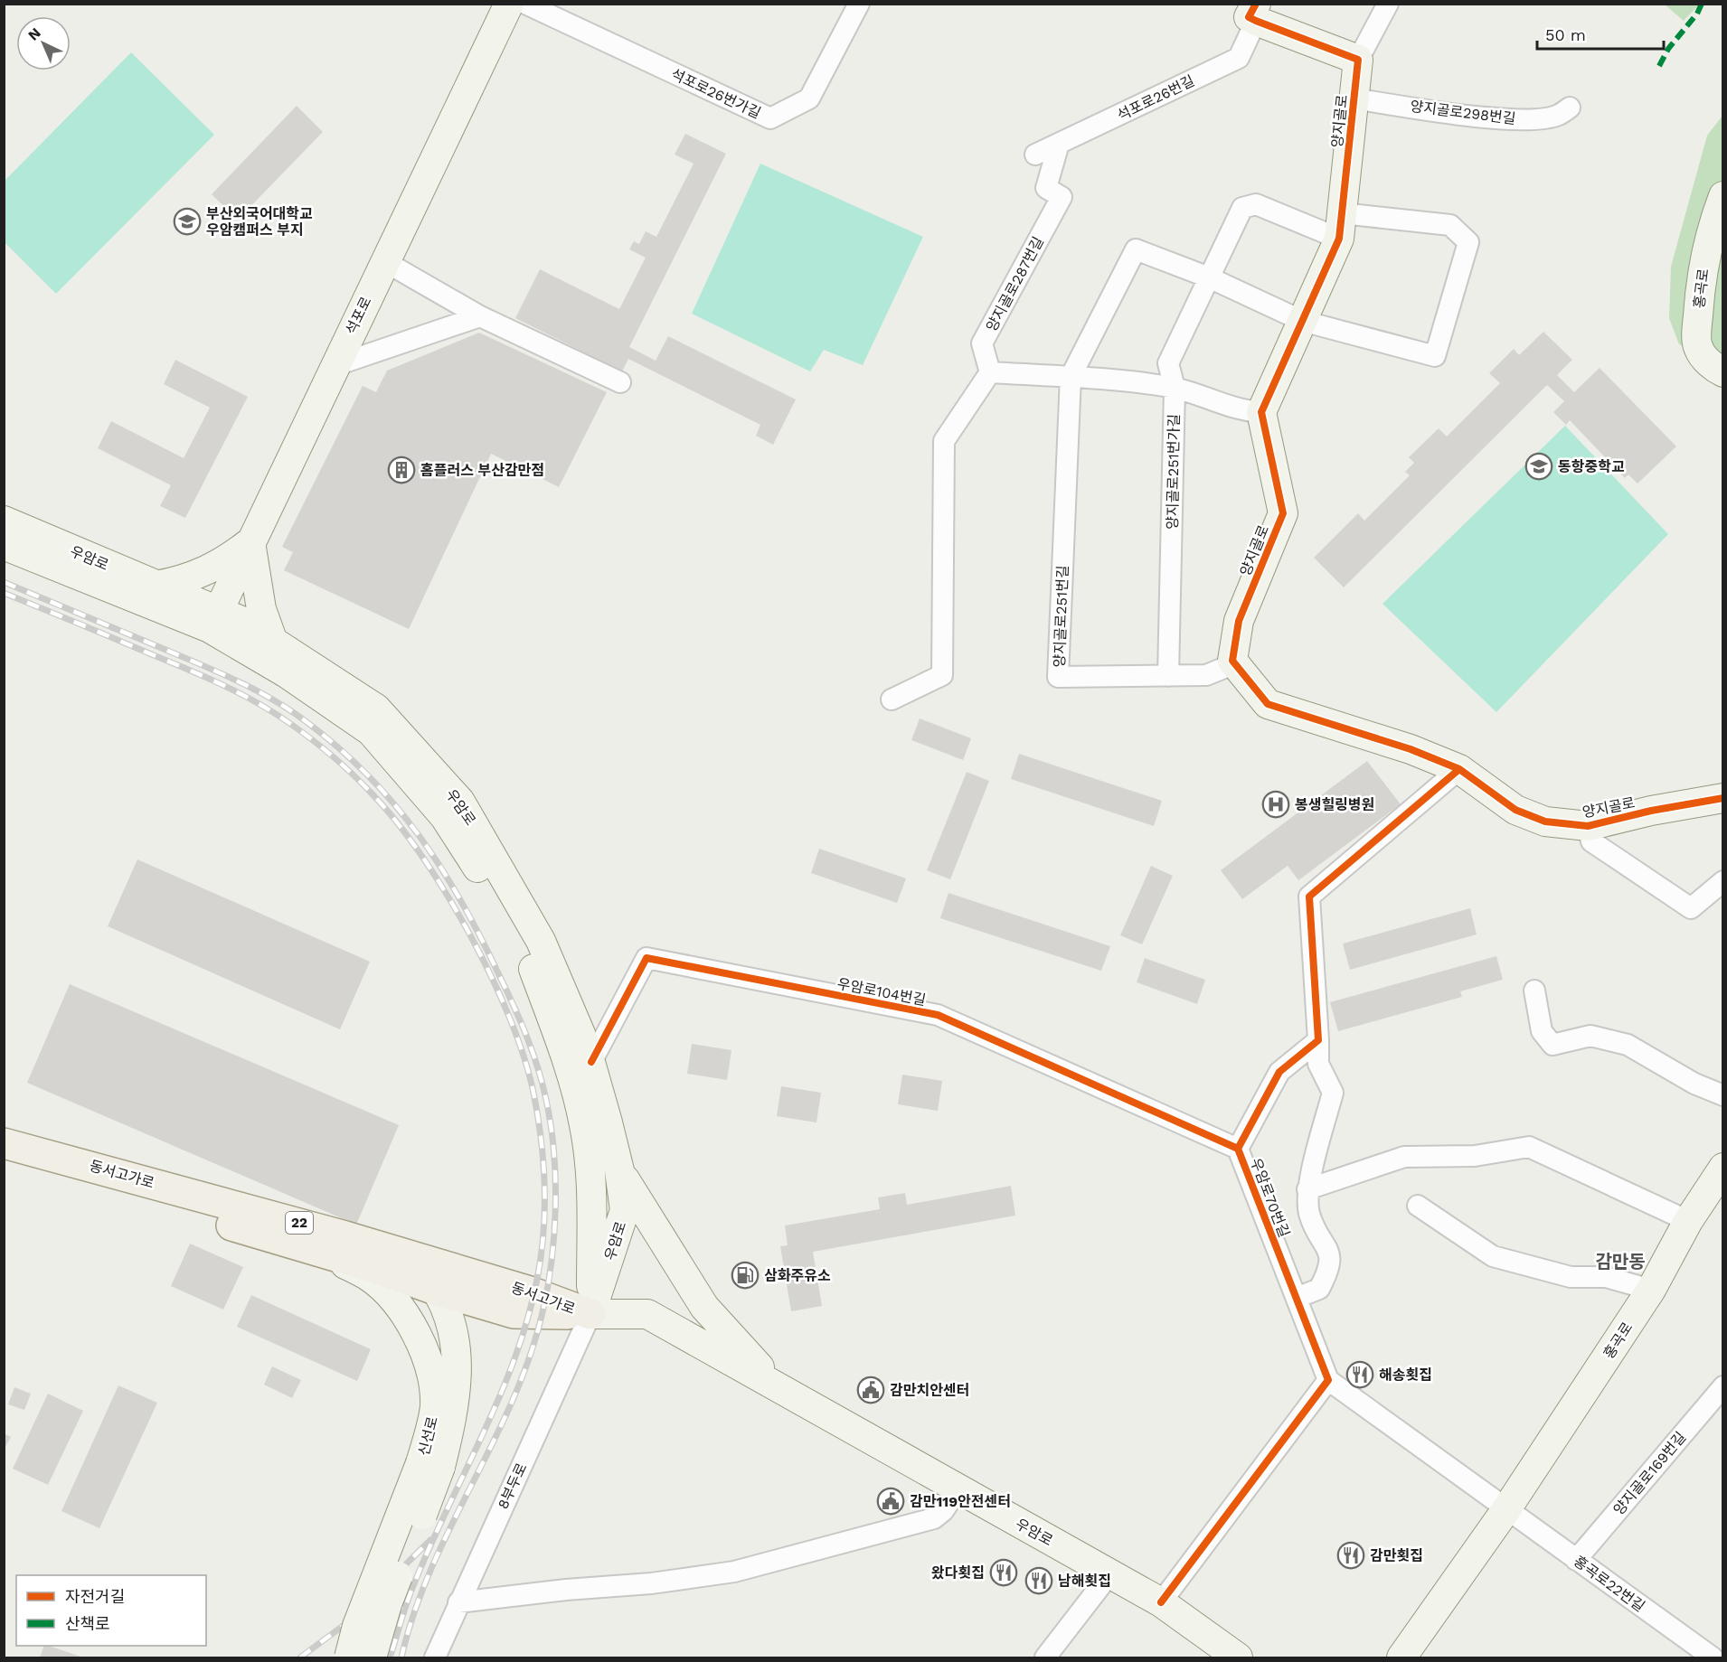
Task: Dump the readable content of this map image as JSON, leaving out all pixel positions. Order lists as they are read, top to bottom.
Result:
{
  "streets": {
    "main road": [
      "양지골로",
      "홍곡로",
      "석포로",
      "우암로",
      "동서고가로",
      "22",
      "신선로"
    ],
    "street": [
      "석포로26번가길",
      "석포로26번길",
      "양지골로298번길",
      "양지골로287번길",
      "양지골로251번가길",
      "양지골로251번길",
      "우암로104번길",
      "우암로70번길",
      "양지골로169번길",
      "8부두로",
      "홍곡로22번길"
    ]
  },
  "crossings": [
    ["석포로26번길", "양지골로287번길"],
    ["양지골로298번길", "양지골로"],
    ["양지골로", "양지골로251번가길"],
    ["양지골로", "양지골로251번길"],
    ["홍곡로", "홍곡로22번길"],
    ["석포로", "우암로"],
    ["양지골로251번가길", "양지골로251번길"],
    ["우암로", "우암로104번길"],
    ["우암로", "동서고가로"],
    ["우암로", "8부두로"],
    ["우암로104번길", "우암로70번길"],
    ["동서고가로", "신선로"],
    ["동서고가로", "8부두로"],
    ["양지골로169번길", "홍곡로22번길"]
  ],
  "districts": ["감만동"],
  "places": {
    "school or university": ["부산외국어대학교 우암캠퍼스 부지", "동항중학교"],
    "building": ["홈플러스 부산감만점"],
    "hospital": ["봉생힐링병원"],
    "fuel station": ["삼화주유소"],
    "restaurant": [
      "해송횟집",
      "감만횟집",
      "왔다횟집",
      "남해횟집"
    ],
    "public building": ["감만치안센터", "감만119안전센터"]
  },
  "legend": ["자전거길", "산책로"],
  "scale_bar": "50 m",
  "north": "top left"
}
